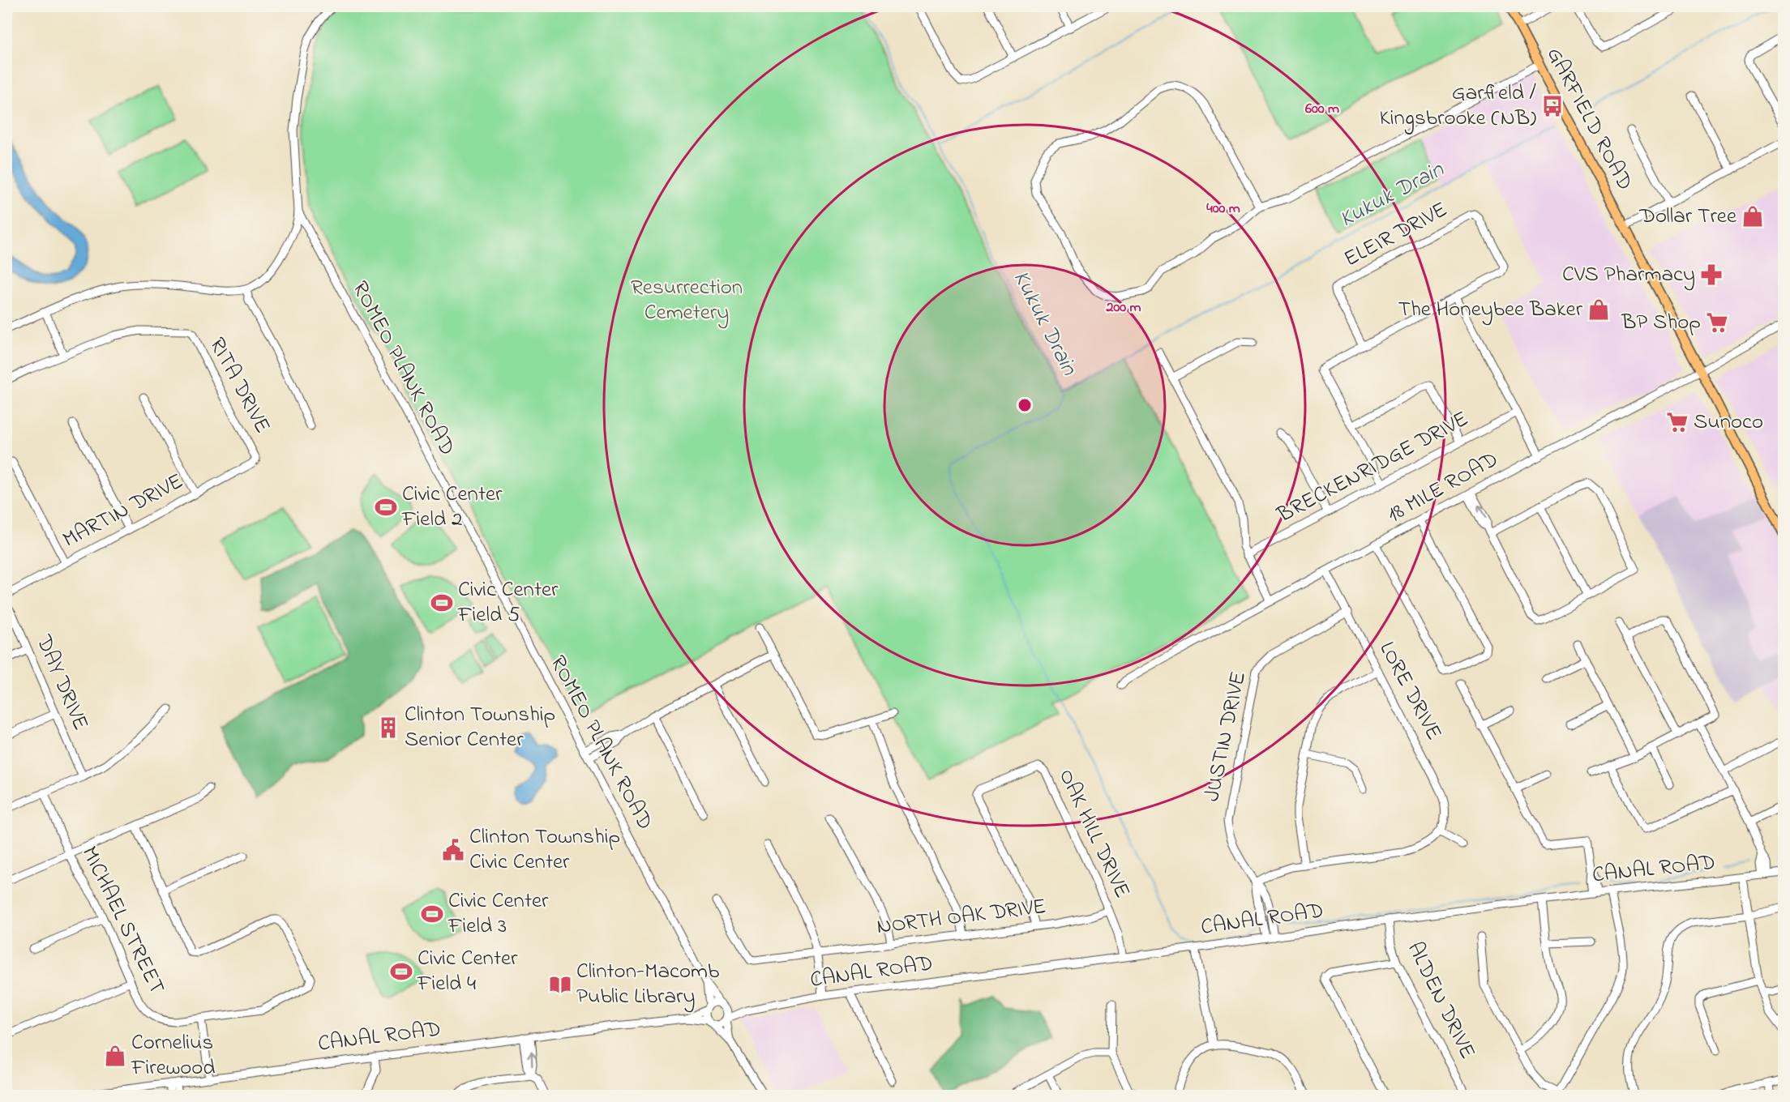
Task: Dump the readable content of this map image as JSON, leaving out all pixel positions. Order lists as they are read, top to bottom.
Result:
{
  "streets": {
    "main road": ["GARFIELD ROAD"],
    "street": [
      "ELEIR DRIVE",
      "ROMEO PLANK ROAD",
      "RITA DRIVE",
      "BRECKENRIDGE DRIVE",
      "18 MILE ROAD",
      "MARTIN DRIVE",
      "DAY DRIVE",
      "LORE DRIVE",
      "JUSTIN DRIVE",
      "OAK HILL DRIVE",
      "CANAL ROAD",
      "NORTH OAK DRIVE",
      "MICHAEL STREET",
      "ALDEN DRIVE"
    ]
  },
  "crossings": [
    ["GARFIELD ROAD", "18 MILE ROAD"],
    ["ROMEO PLANK ROAD", "CANAL ROAD"],
    ["RITA DRIVE", "MARTIN DRIVE"],
    ["18 MILE ROAD", "LORE DRIVE"],
    ["LORE DRIVE", "JUSTIN DRIVE"],
    ["JUSTIN DRIVE", "CANAL ROAD"],
    ["OAK HILL DRIVE", "CANAL ROAD"],
    ["OAK HILL DRIVE", "NORTH OAK DRIVE"],
    ["CANAL ROAD", "ALDEN DRIVE"]
  ],
  "water": ["Kukuk Drain"],
  "parks": ["Resurrection Cemetery"],
  "places": {
    "bus stop": ["Garfield / Kingsbrooke (NB)"],
    "shop": ["Dollar Tree", "The Honeybee Baker", "Cornelius Firewood"],
    "pharmacy": ["CVS Pharmacy"],
    "supermarket": ["BP Shop", "Sunoco"],
    "sports": [
      "Civic Center Field 2",
      "Civic Center Field 5",
      "Civic Center Field 3",
      "Civic Center Field 4"
    ],
    "building": ["Clinton Township Senior Center"],
    "public building": ["Clinton Township Civic Center"],
    "library": ["Clinton-Macomb Public Library"]
  },
  "rings": ["600 m", "400 m", "200 m"]
}
